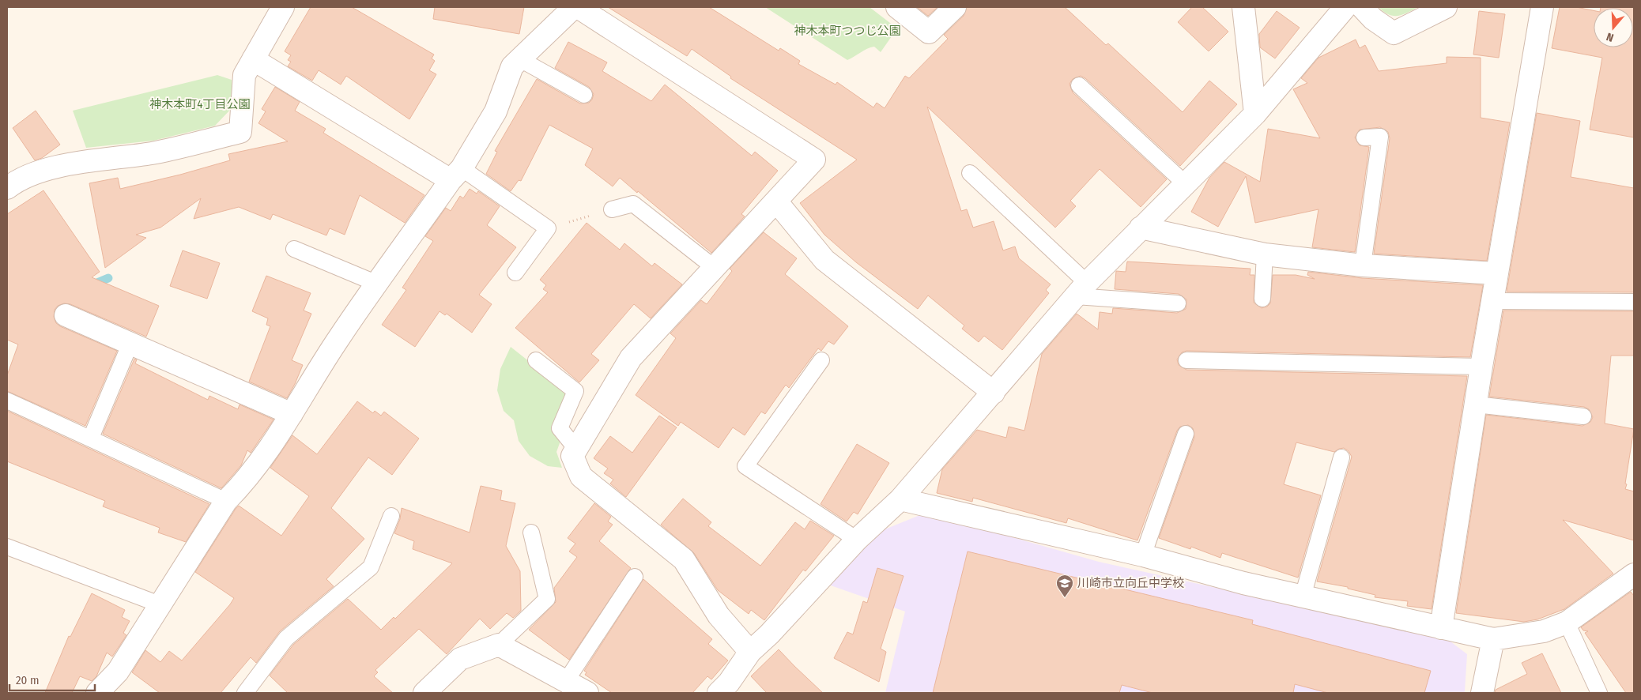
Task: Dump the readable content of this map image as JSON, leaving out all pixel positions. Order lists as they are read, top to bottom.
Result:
{
  "parks": ["神木本町つつじ公園", "神木本町4丁目公園"],
  "places": {
    "school or university": ["川崎市立向丘中学校"]
  },
  "scale_bar": "20 m",
  "north": "bottom"
}
